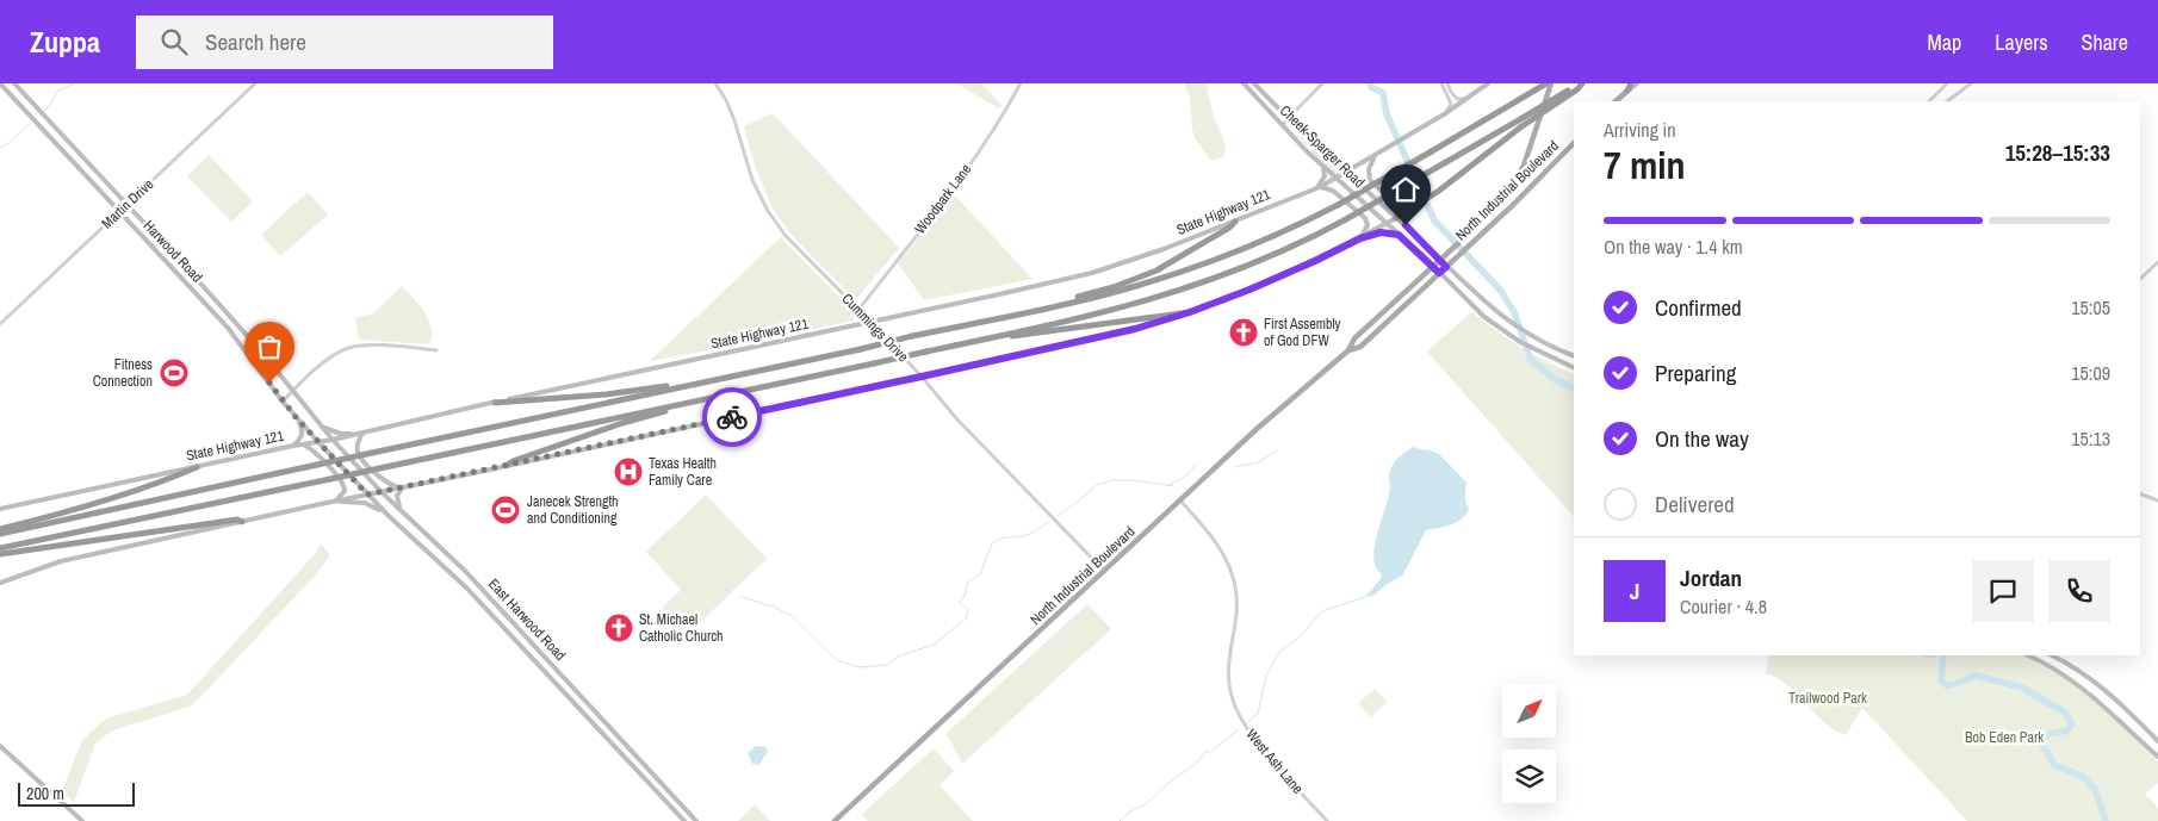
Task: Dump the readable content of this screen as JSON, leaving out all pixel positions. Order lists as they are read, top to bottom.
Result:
{
  "streets": {
    "main road": [
      "Cheek-Sparger Road",
      "North Industrial Boulevard",
      "State Highway 121",
      "Harwood Road",
      "East Harwood Road"
    ],
    "street": [
      "Woodpark Lane",
      "Martin Drive",
      "Cummings Drive",
      "West Ash Lane"
    ]
  },
  "crossings": [
    ["Cheek-Sparger Road", "North Industrial Boulevard"],
    ["Cheek-Sparger Road", "State Highway 121"],
    ["North Industrial Boulevard", "Cummings Drive"],
    ["North Industrial Boulevard", "West Ash Lane"],
    ["Woodpark Lane", "Cummings Drive"],
    ["Martin Drive", "Harwood Road"],
    ["State Highway 121", "Harwood Road"],
    ["State Highway 121", "Cummings Drive"],
    ["State Highway 121", "East Harwood Road"],
    ["Harwood Road", "East Harwood Road"]
  ],
  "parks": ["Trailwood Park", "Bob Eden Park"],
  "places": {
    "church": ["First Assembly of God DFW", "St. Michael Catholic Church"],
    "sports": ["Fitness Connection", "Janecek Strength and Conditioning"],
    "hospital": ["Texas Health Family Care"]
  },
  "scale_bar": "200 m",
  "north": "top right",
  "page": {
    "header": "Zuppa",
    "search": "Search here",
    "nav": ["Map", "Layers", "Share"],
    "heading": ["7 min", "Arriving in", "15:28–15:33"],
    "panel": ["Jordan", "Courier · 4.8"],
    "bar": "On the way · 1.4 km",
    "list": [
      ["Confirmed", "15:05"],
      ["Preparing", "15:09"],
      ["On the way", "15:13"],
      "Delivered"
    ],
    "round": "J",
    "scale": "200 m"
  }
}
